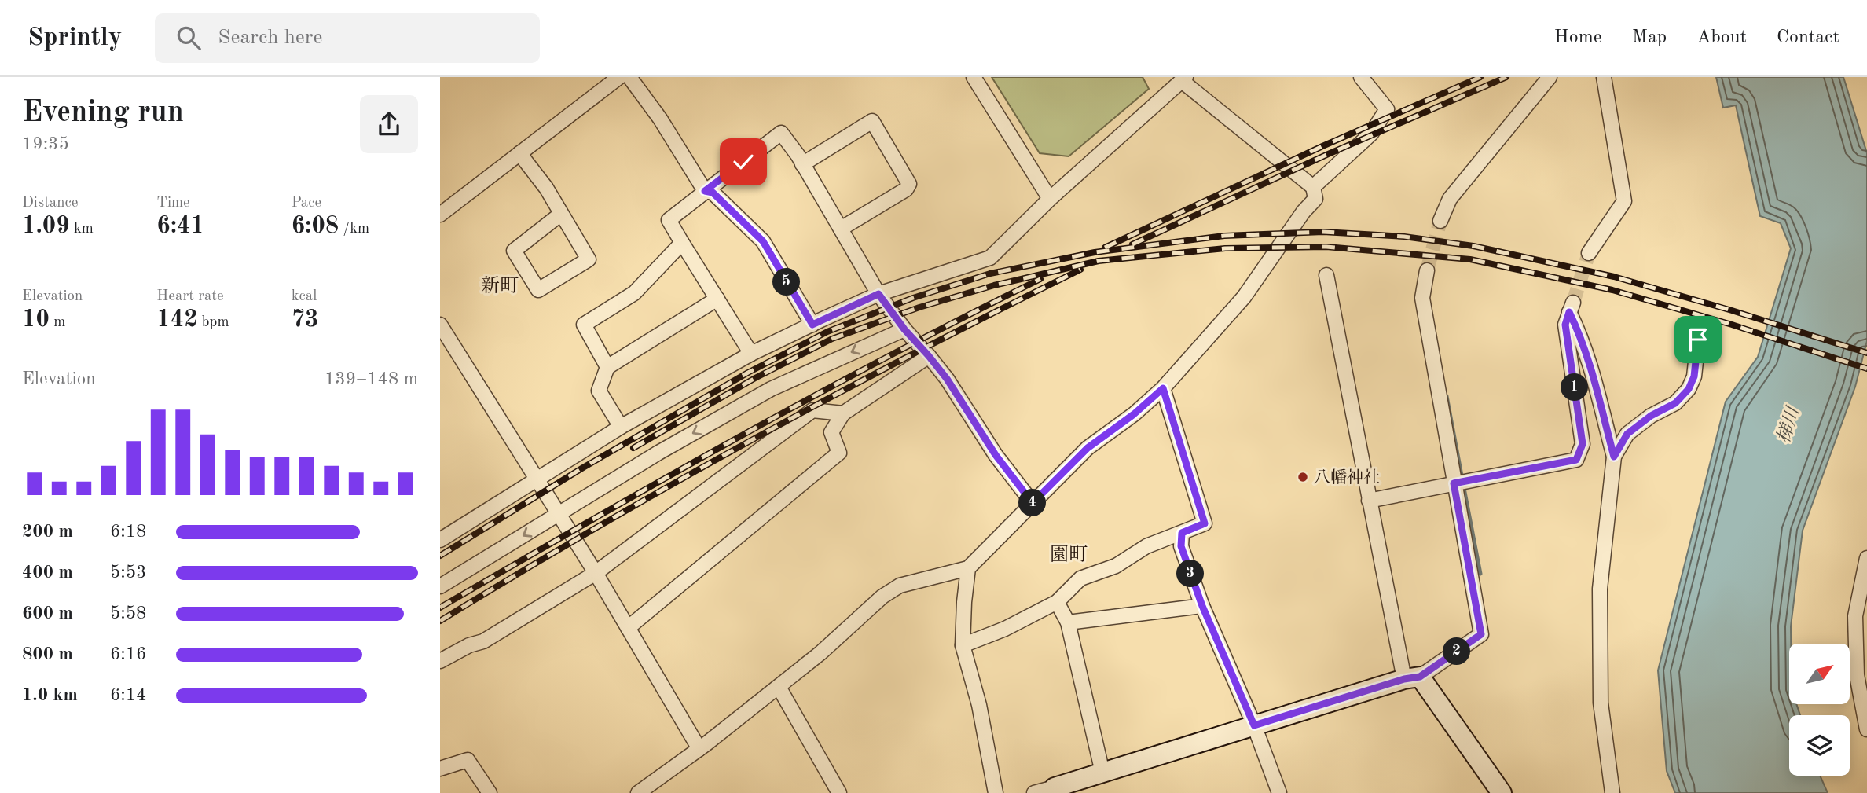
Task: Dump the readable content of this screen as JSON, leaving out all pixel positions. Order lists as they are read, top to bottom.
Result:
{
  "districts": ["新町", "園町"],
  "water": ["梯川"],
  "places": ["八幡神社"],
  "north": "top right",
  "page": {
    "header": "Sprintly",
    "search": "Search here",
    "nav": [
      "Home",
      "Map",
      "About",
      "Contact"
    ],
    "heading": ["Evening run", "19:35"],
    "stats": [
      ["Distance", "1.09 km"],
      ["Time", "6:41"],
      ["Pace", "6:08 /km"],
      ["Elevation", "10 m"],
      ["Heart rate", "142 bpm"],
      ["kcal", "73"]
    ],
    "pins": [
      "5",
      "1",
      "4",
      "3",
      "2"
    ],
    "chart": ["Elevation", "139–148 m"],
    "list": [
      {
        "name": "200 m",
        "note": "6:18"
      },
      {
        "name": "400 m",
        "note": "5:53"
      },
      {
        "name": "600 m",
        "note": "5:58"
      },
      {
        "name": "800 m",
        "note": "6:16"
      },
      {
        "name": "1.0 km",
        "note": "6:14"
      }
    ]
  }
}
